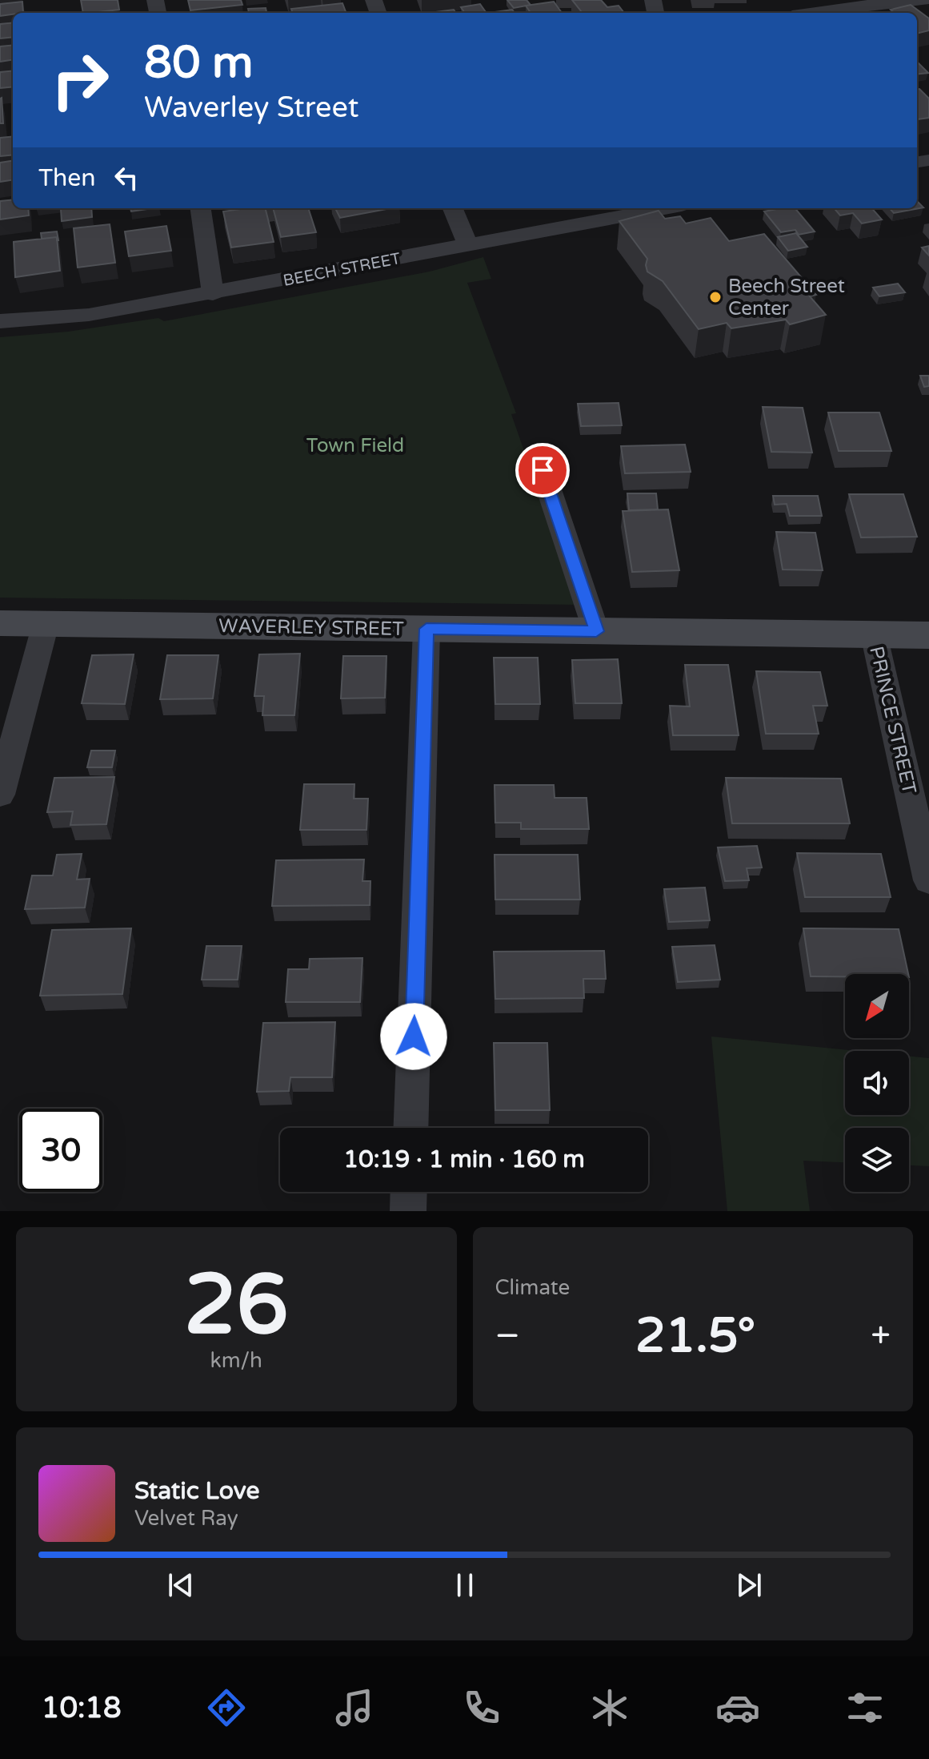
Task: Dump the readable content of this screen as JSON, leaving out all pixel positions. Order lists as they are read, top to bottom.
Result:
{
  "streets": {
    "street": ["BEECH STREET", "WAVERLEY STREET", "PRINCE STREET"]
  },
  "crossings": [
    ["WAVERLEY STREET", "PRINCE STREET"]
  ],
  "parks": ["Town Field"],
  "places": ["Beech Street Center"],
  "north": "bottom left",
  "page": {
    "turn": ["80 m", "Waverley Street"],
    "then": "Then",
    "limit": "30",
    "trip": "10:19 · 1 min · 160 m",
    "tile": [
      ["26", "km/h"],
      "Climate"
    ],
    "heat": ["−", "21.5°", "+"],
    "song": ["Static Love", "Velvet Ray"],
    "tabs": "10:18"
  }
}
